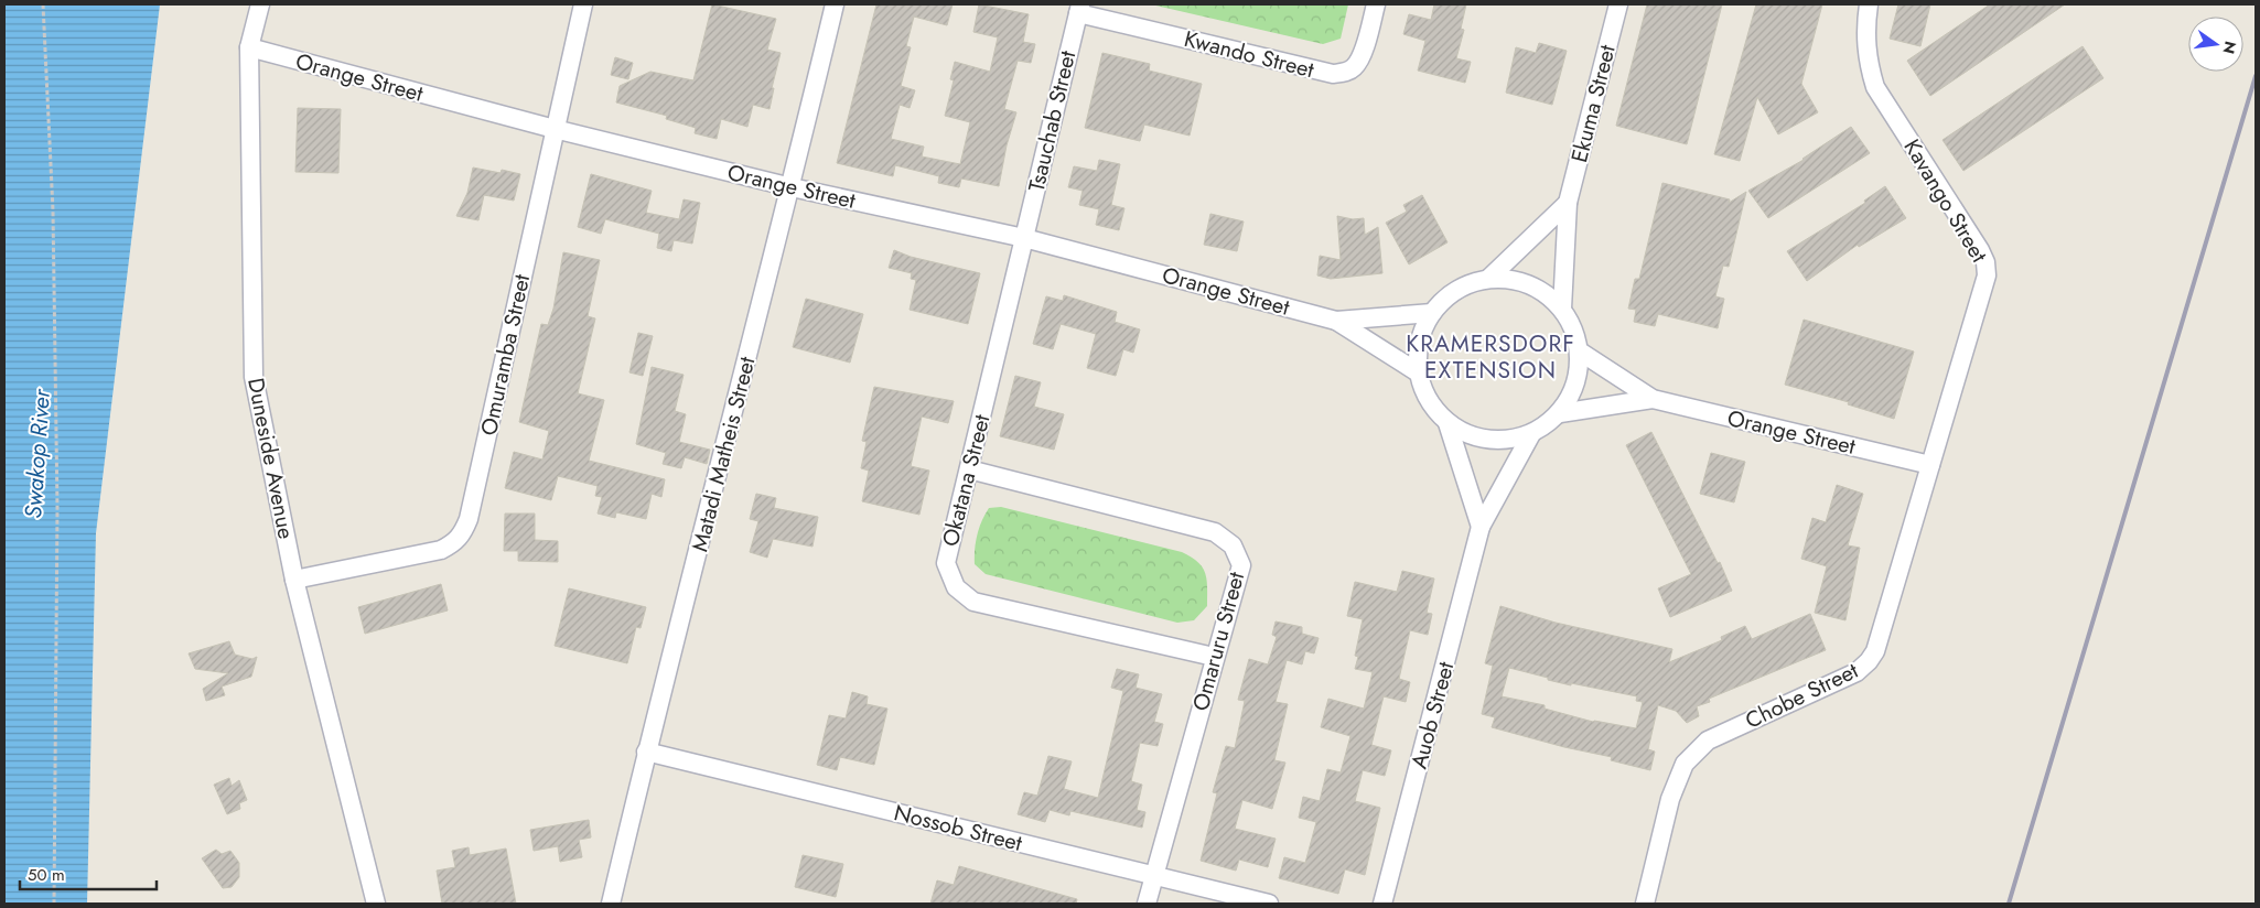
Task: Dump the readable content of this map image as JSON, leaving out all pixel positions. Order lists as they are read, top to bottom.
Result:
{
  "streets": {
    "street": [
      "Kwando Street",
      "Orange Street",
      "Ekuma Street",
      "Tsauchab Street",
      "Kavango Street",
      "Omuramba Street",
      "Matadi Matheis Street",
      "Duneside Avenue",
      "Okatana Street",
      "Omaruru Street",
      "Chobe Street",
      "Auob Street",
      "Nossob Street"
    ]
  },
  "crossings": [
    ["Kwando Street", "Tsauchab Street"],
    ["Orange Street", "Ekuma Street"],
    ["Orange Street", "Tsauchab Street"],
    ["Orange Street", "Kavango Street"],
    ["Orange Street", "Omuramba Street"],
    ["Orange Street", "Matadi Matheis Street"],
    ["Orange Street", "Duneside Avenue"],
    ["Orange Street", "Okatana Street"],
    ["Orange Street", "Chobe Street"],
    ["Orange Street", "Auob Street"],
    ["Ekuma Street", "Auob Street"],
    ["Tsauchab Street", "Okatana Street"],
    ["Kavango Street", "Chobe Street"],
    ["Omuramba Street", "Duneside Avenue"],
    ["Matadi Matheis Street", "Nossob Street"],
    ["Okatana Street", "Omaruru Street"],
    ["Omaruru Street", "Nossob Street"]
  ],
  "districts": ["KRAMERSDORF EXTENSION"],
  "water": ["Swakop River"],
  "scale_bar": "50 m",
  "north": "right"
}
